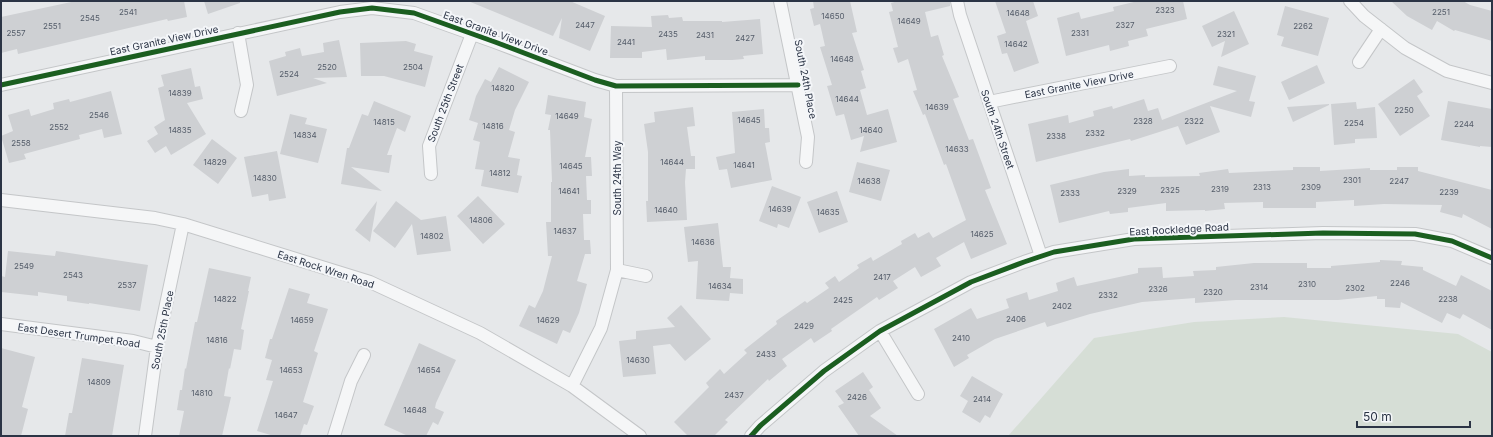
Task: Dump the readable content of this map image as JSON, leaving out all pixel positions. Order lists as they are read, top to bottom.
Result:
{
  "streets": {
    "street": [
      "East Granite View Drive",
      "South 24th Place",
      "South 25th Street",
      "South 24th Street",
      "South 24th Way",
      "East Rockledge Road",
      "East Rock Wren Road",
      "South 25th Place",
      "East Desert Trumpet Road"
    ]
  },
  "crossings": [
    ["East Granite View Drive", "South 24th Place"],
    ["East Granite View Drive", "South 25th Street"],
    ["East Granite View Drive", "South 24th Street"],
    ["East Granite View Drive", "South 24th Way"],
    ["South 24th Street", "East Rockledge Road"],
    ["South 24th Way", "East Rock Wren Road"],
    ["East Rock Wren Road", "South 25th Place"],
    ["South 25th Place", "East Desert Trumpet Road"]
  ],
  "house_numbers": [
    "2323",
    "2541",
    "2251",
    "14648",
    "14650",
    "2545",
    "14649",
    "2447",
    "2327",
    "2551",
    "2262",
    "2557",
    "2331",
    "2435",
    "2321",
    "2431",
    "2427",
    "2441",
    "14642",
    "14648",
    "2520",
    "2504",
    "2524",
    "14820",
    "14839",
    "14644",
    "14639",
    "2250",
    "2546",
    "14649",
    "14645",
    "2328",
    "2322",
    "14815",
    "2254",
    "2244",
    "14816",
    "2552",
    "14835",
    "14640",
    "2332",
    "14834",
    "2338",
    "2558",
    "14633",
    "14829",
    "14644",
    "14641",
    "14645",
    "14812",
    "14830",
    "2301",
    "14638",
    "2247",
    "2313",
    "2309",
    "2319",
    "2325",
    "14641",
    "2329",
    "2239",
    "2333",
    "14639",
    "14640",
    "14635",
    "14806",
    "14637",
    "14625",
    "14802",
    "14636",
    "2549",
    "2543",
    "2417",
    "2246",
    "2310",
    "2537",
    "14634",
    "2314",
    "2302",
    "2326",
    "2320",
    "2332",
    "14822",
    "2238",
    "2425",
    "2402",
    "2406",
    "14659",
    "14629",
    "2429",
    "2410",
    "14816",
    "2433",
    "14630",
    "14653",
    "14654",
    "14809",
    "14810",
    "2437",
    "2426",
    "2414",
    "14648",
    "14647"
  ],
  "scale_bar": "50 m"
}
